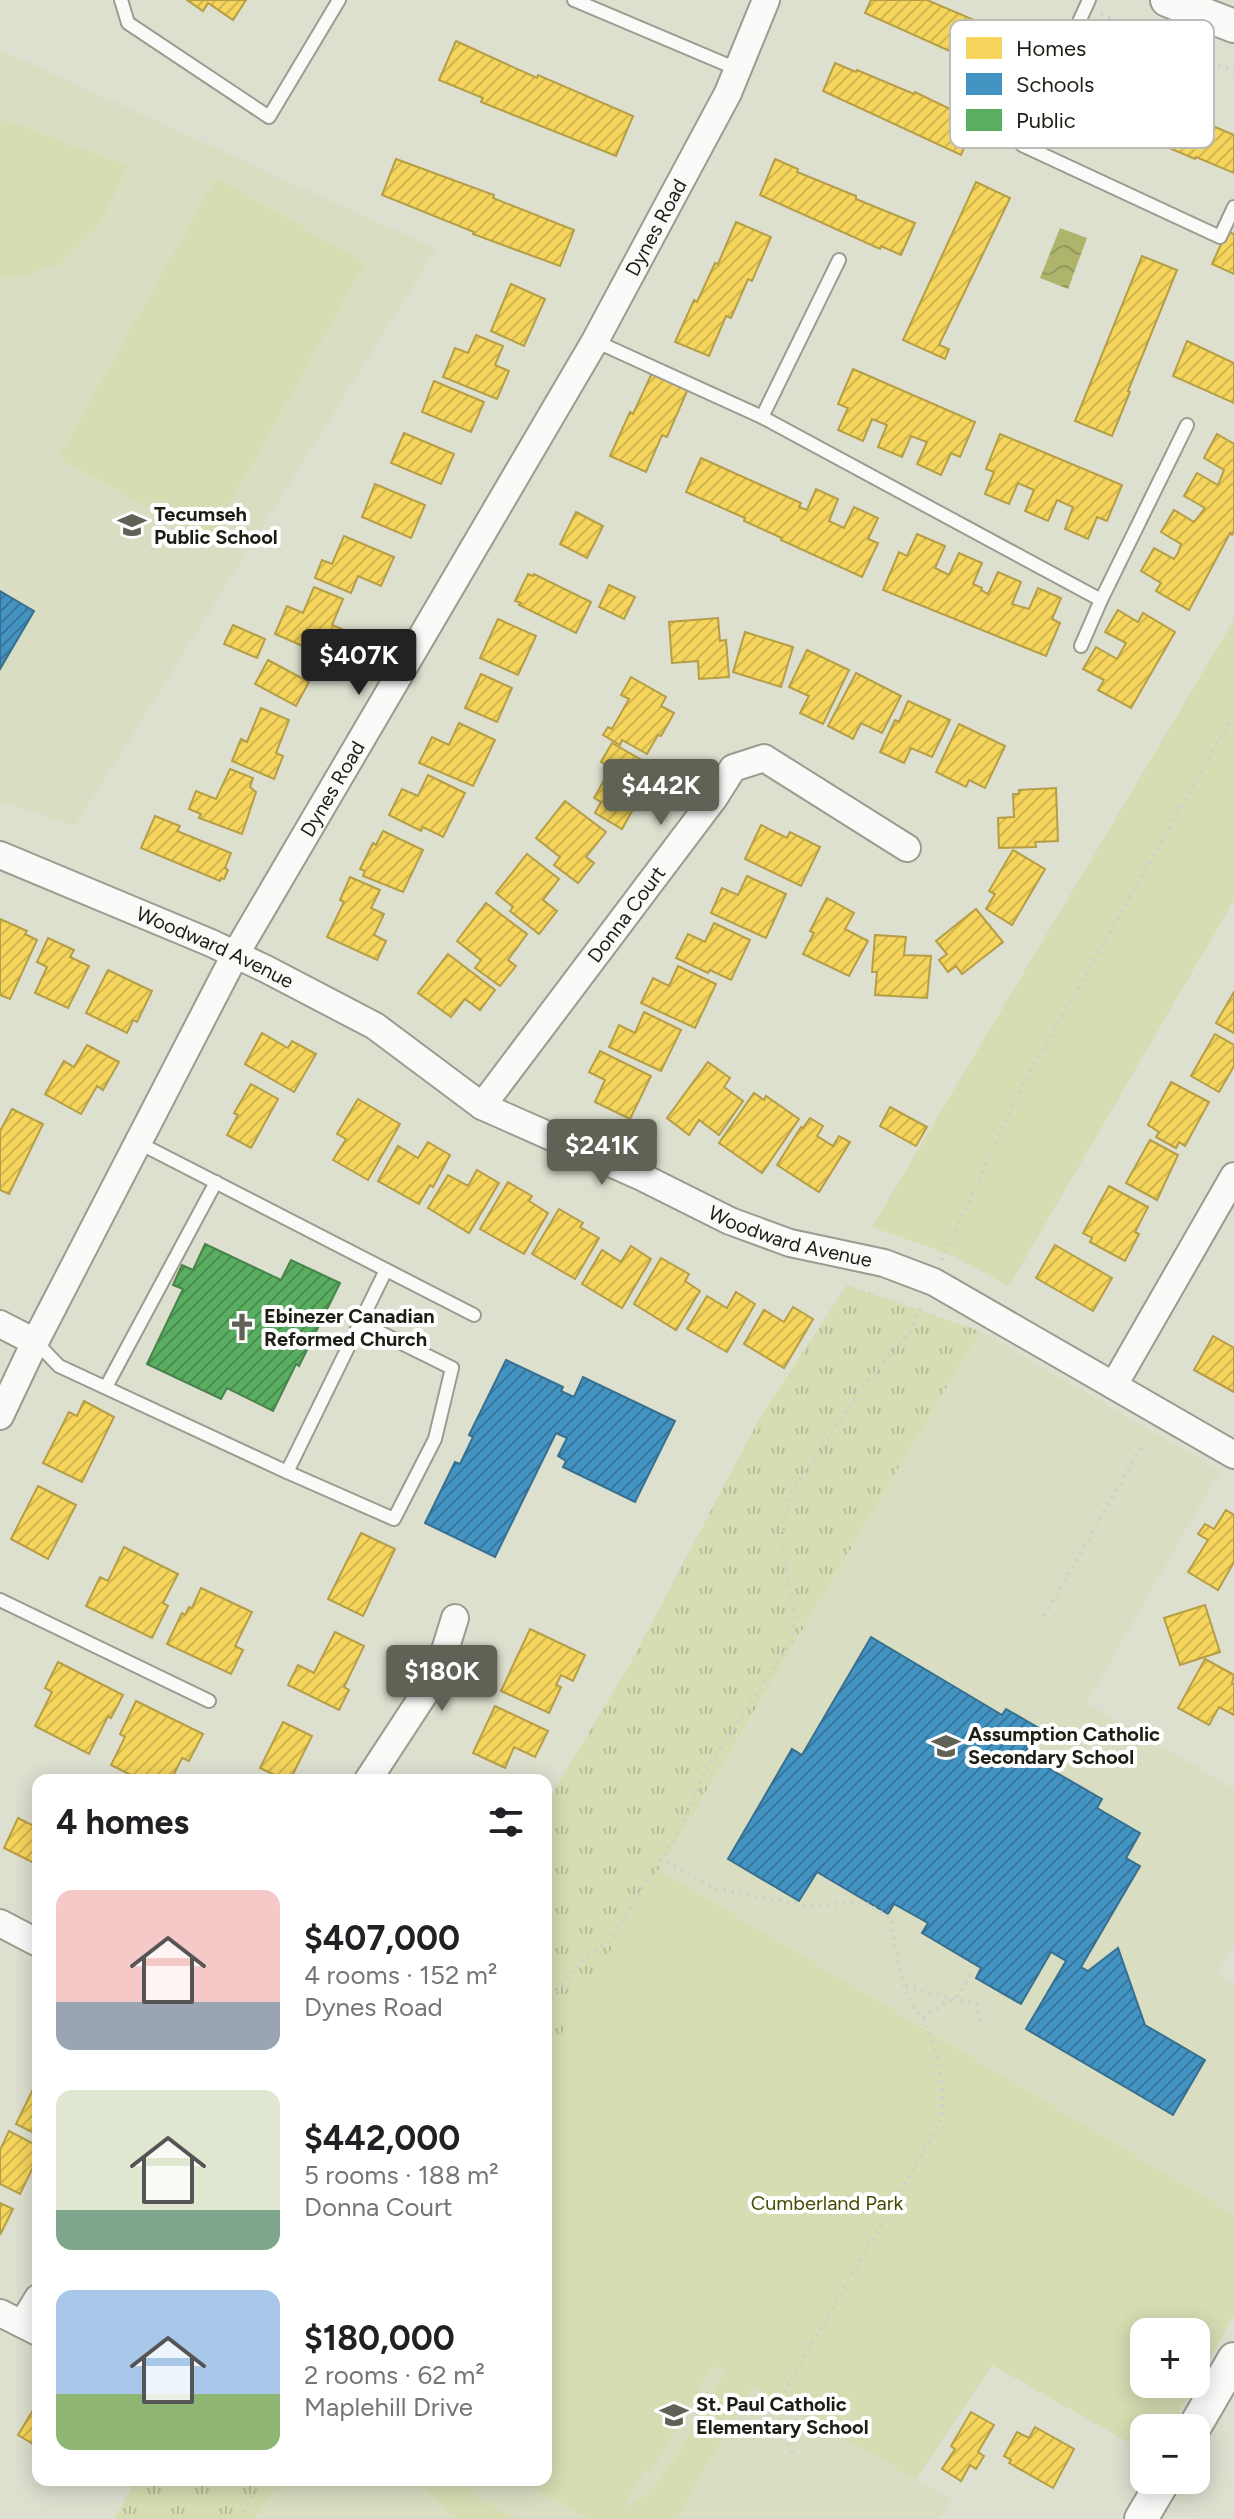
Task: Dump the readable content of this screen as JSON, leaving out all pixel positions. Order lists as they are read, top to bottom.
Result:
{
  "streets": {
    "street": ["Dynes Road", "Donna Court", "Woodward Avenue"]
  },
  "crossings": [
    ["Dynes Road", "Woodward Avenue"],
    ["Donna Court", "Woodward Avenue"]
  ],
  "parks": ["Cumberland Park"],
  "places": {
    "school or university": ["Tecumseh Public School", "Assumption Catholic Secondary School", "St. Paul Catholic Elementary School"],
    "church": ["Ebinezer Canadian Reformed Church"]
  },
  "legend": ["Homes", "Schools", "Public"],
  "page": {
    "price": [
      "$407K",
      "$442K",
      "$241K",
      "$180K"
    ],
    "heading": "4 homes",
    "list": [
      {
        "name": "$407,000",
        "note": "4 rooms · 152 m² · Dynes Road"
      },
      {
        "name": "$442,000",
        "note": "5 rooms · 188 m² · Donna Court"
      },
      {
        "name": "$180,000",
        "note": "2 rooms · 62 m² · Maplehill Drive"
      }
    ],
    "map_buttons": ["+", "−"]
  }
}
